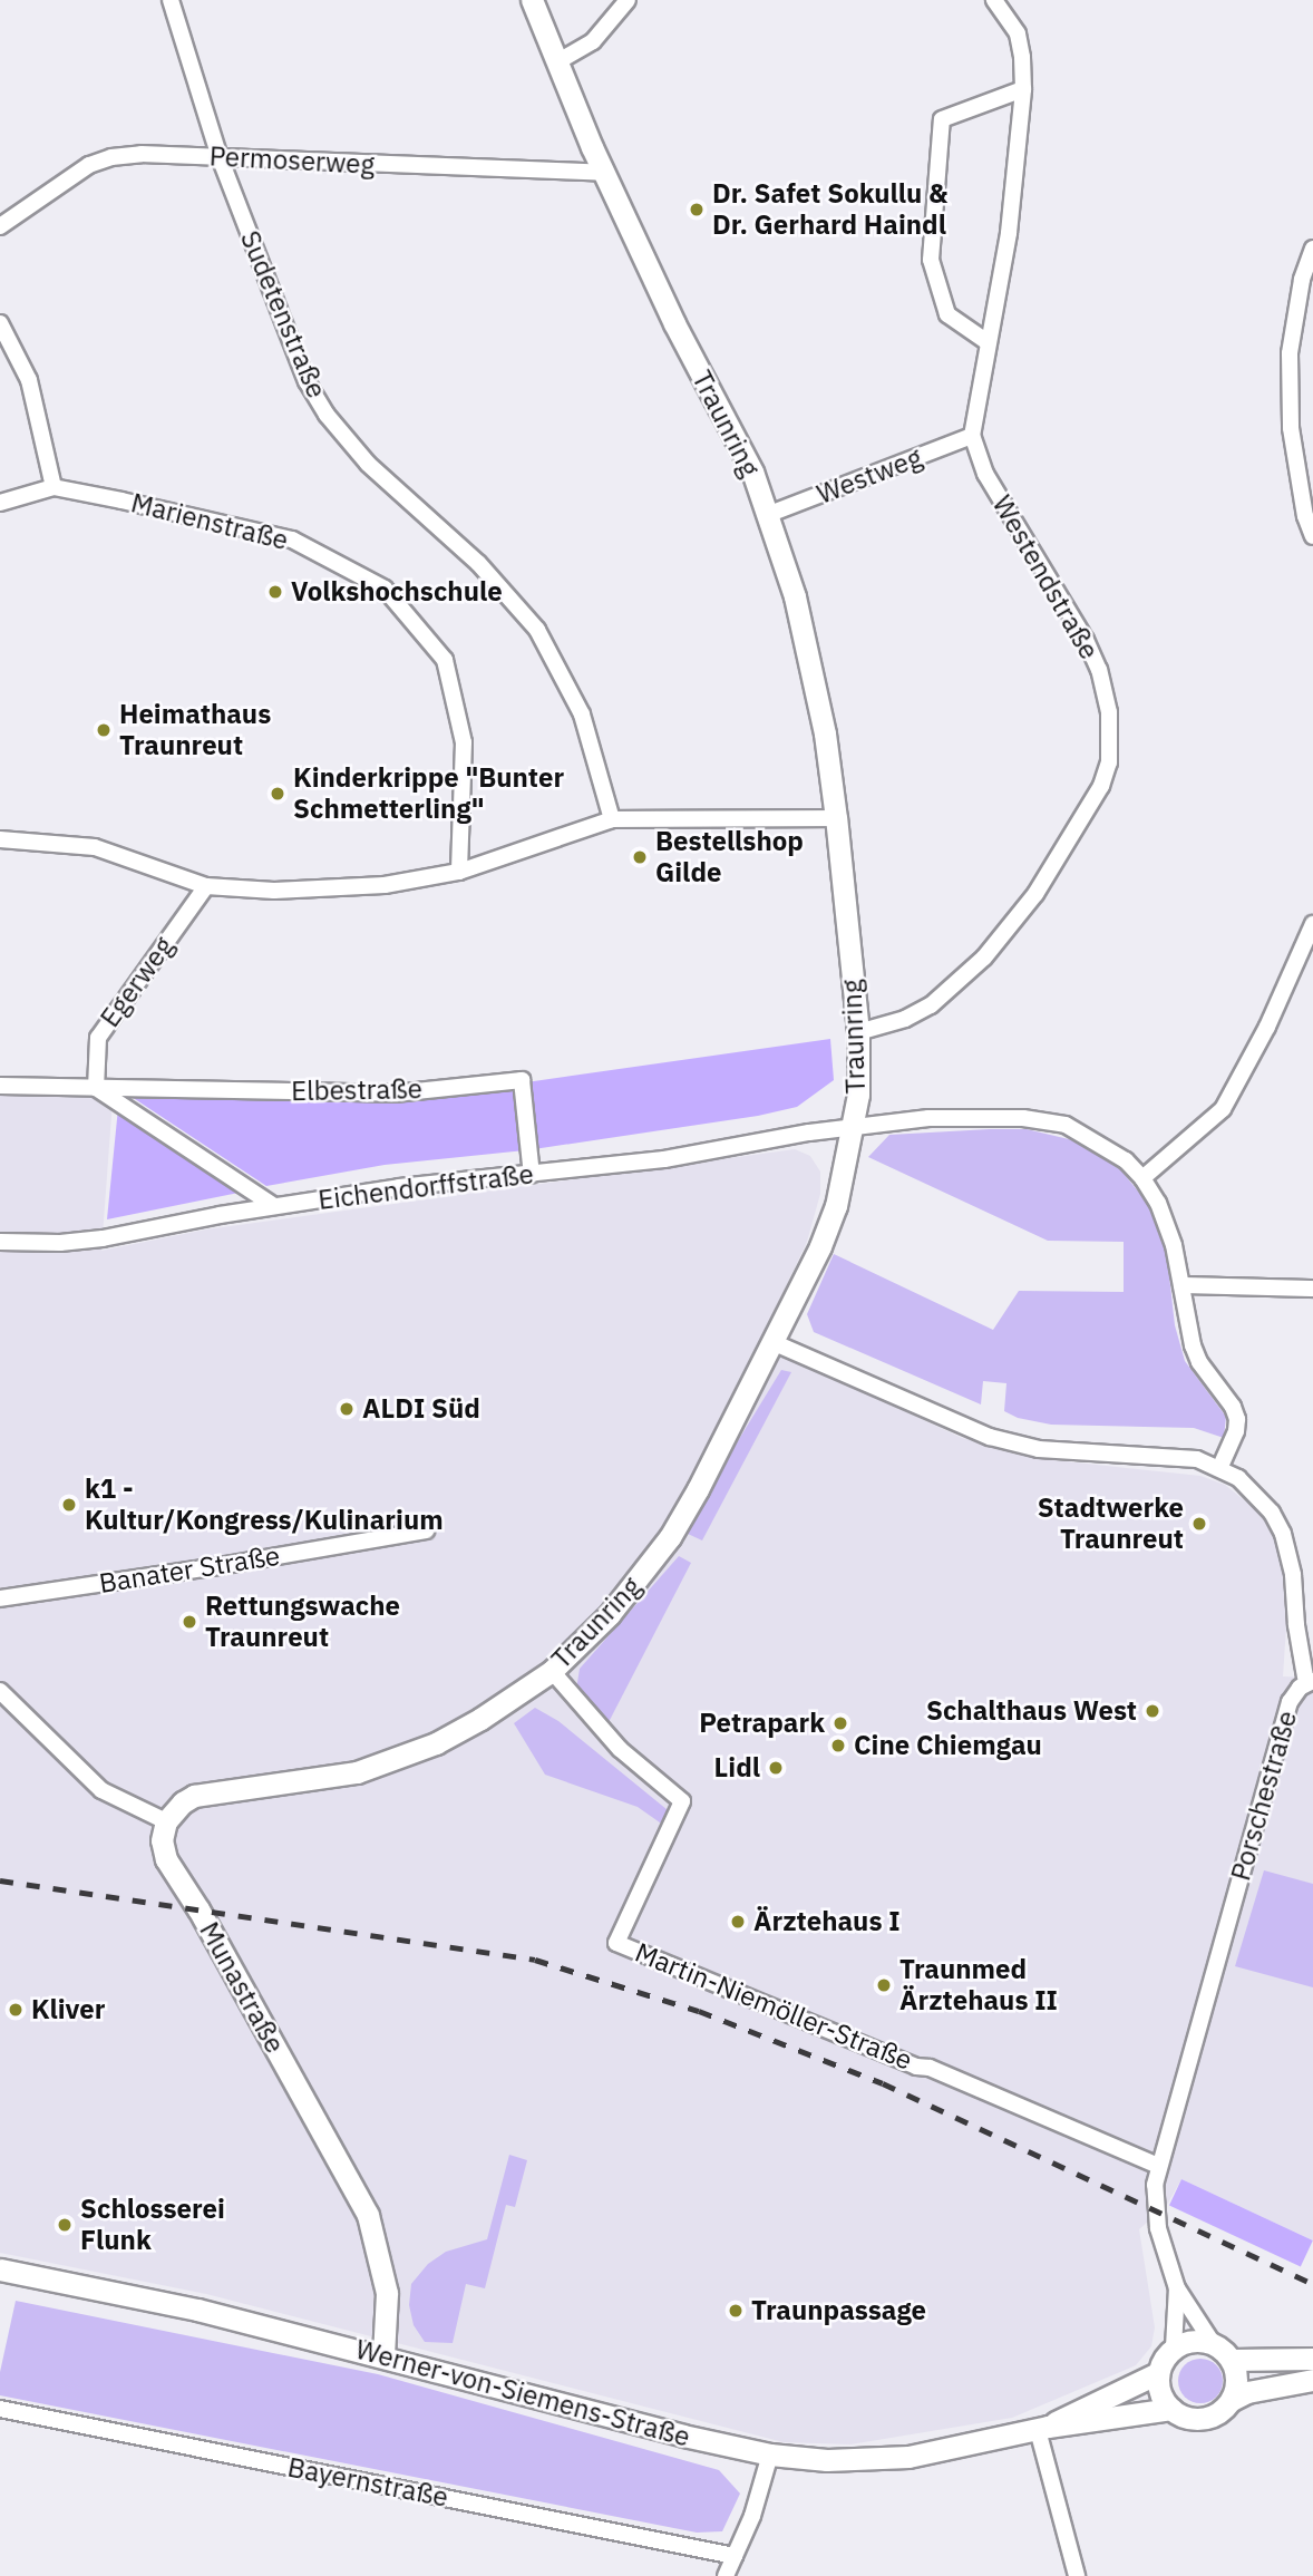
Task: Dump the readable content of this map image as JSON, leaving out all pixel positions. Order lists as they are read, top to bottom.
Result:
{
  "streets": {
    "street": [
      "Permoserweg",
      "Sudetenstraße",
      "Traunring",
      "Westweg",
      "Marienstraße",
      "Westendstraße",
      "Egerweg",
      "Elbestraße",
      "Eichendorffstraße",
      "Banater Straße",
      "Porschestraße",
      "Munastraße",
      "Martin-Niemöller-Straße",
      "Werner-von-Siemens-Straße",
      "Bayernstraße"
    ]
  },
  "crossings": [
    ["Permoserweg", "Sudetenstraße"],
    ["Permoserweg", "Traunring"],
    ["Traunring", "Westweg"],
    ["Traunring", "Westendstraße"],
    ["Traunring", "Eichendorffstraße"],
    ["Traunring", "Porschestraße"],
    ["Traunring", "Munastraße"],
    ["Traunring", "Martin-Niemöller-Straße"],
    ["Westweg", "Westendstraße"],
    ["Egerweg", "Elbestraße"],
    ["Elbestraße", "Eichendorffstraße"],
    ["Porschestraße", "Martin-Niemöller-Straße"],
    ["Porschestraße", "Werner-von-Siemens-Straße"],
    ["Munastraße", "Werner-von-Siemens-Straße"]
  ],
  "places": [
    "Dr. Safet Sokullu & Dr. Gerhard Haindl",
    "Volkshochschule",
    "Heimathaus Traunreut",
    "Kinderkrippe \"Bunter Schmetterling\"",
    "Bestellshop Gilde",
    "ALDI Süd",
    "k1 - Kultur/Kongress/Kulinarium",
    "Stadtwerke Traunreut",
    "Rettungswache Traunreut",
    "Schalthaus West",
    "Petrapark",
    "Cine Chiemgau",
    "Lidl",
    "Ärztehaus I",
    "Traunmed Ärztehaus II",
    "Kliver",
    "Schlosserei Flunk",
    "Traunpassage"
  ]
}
